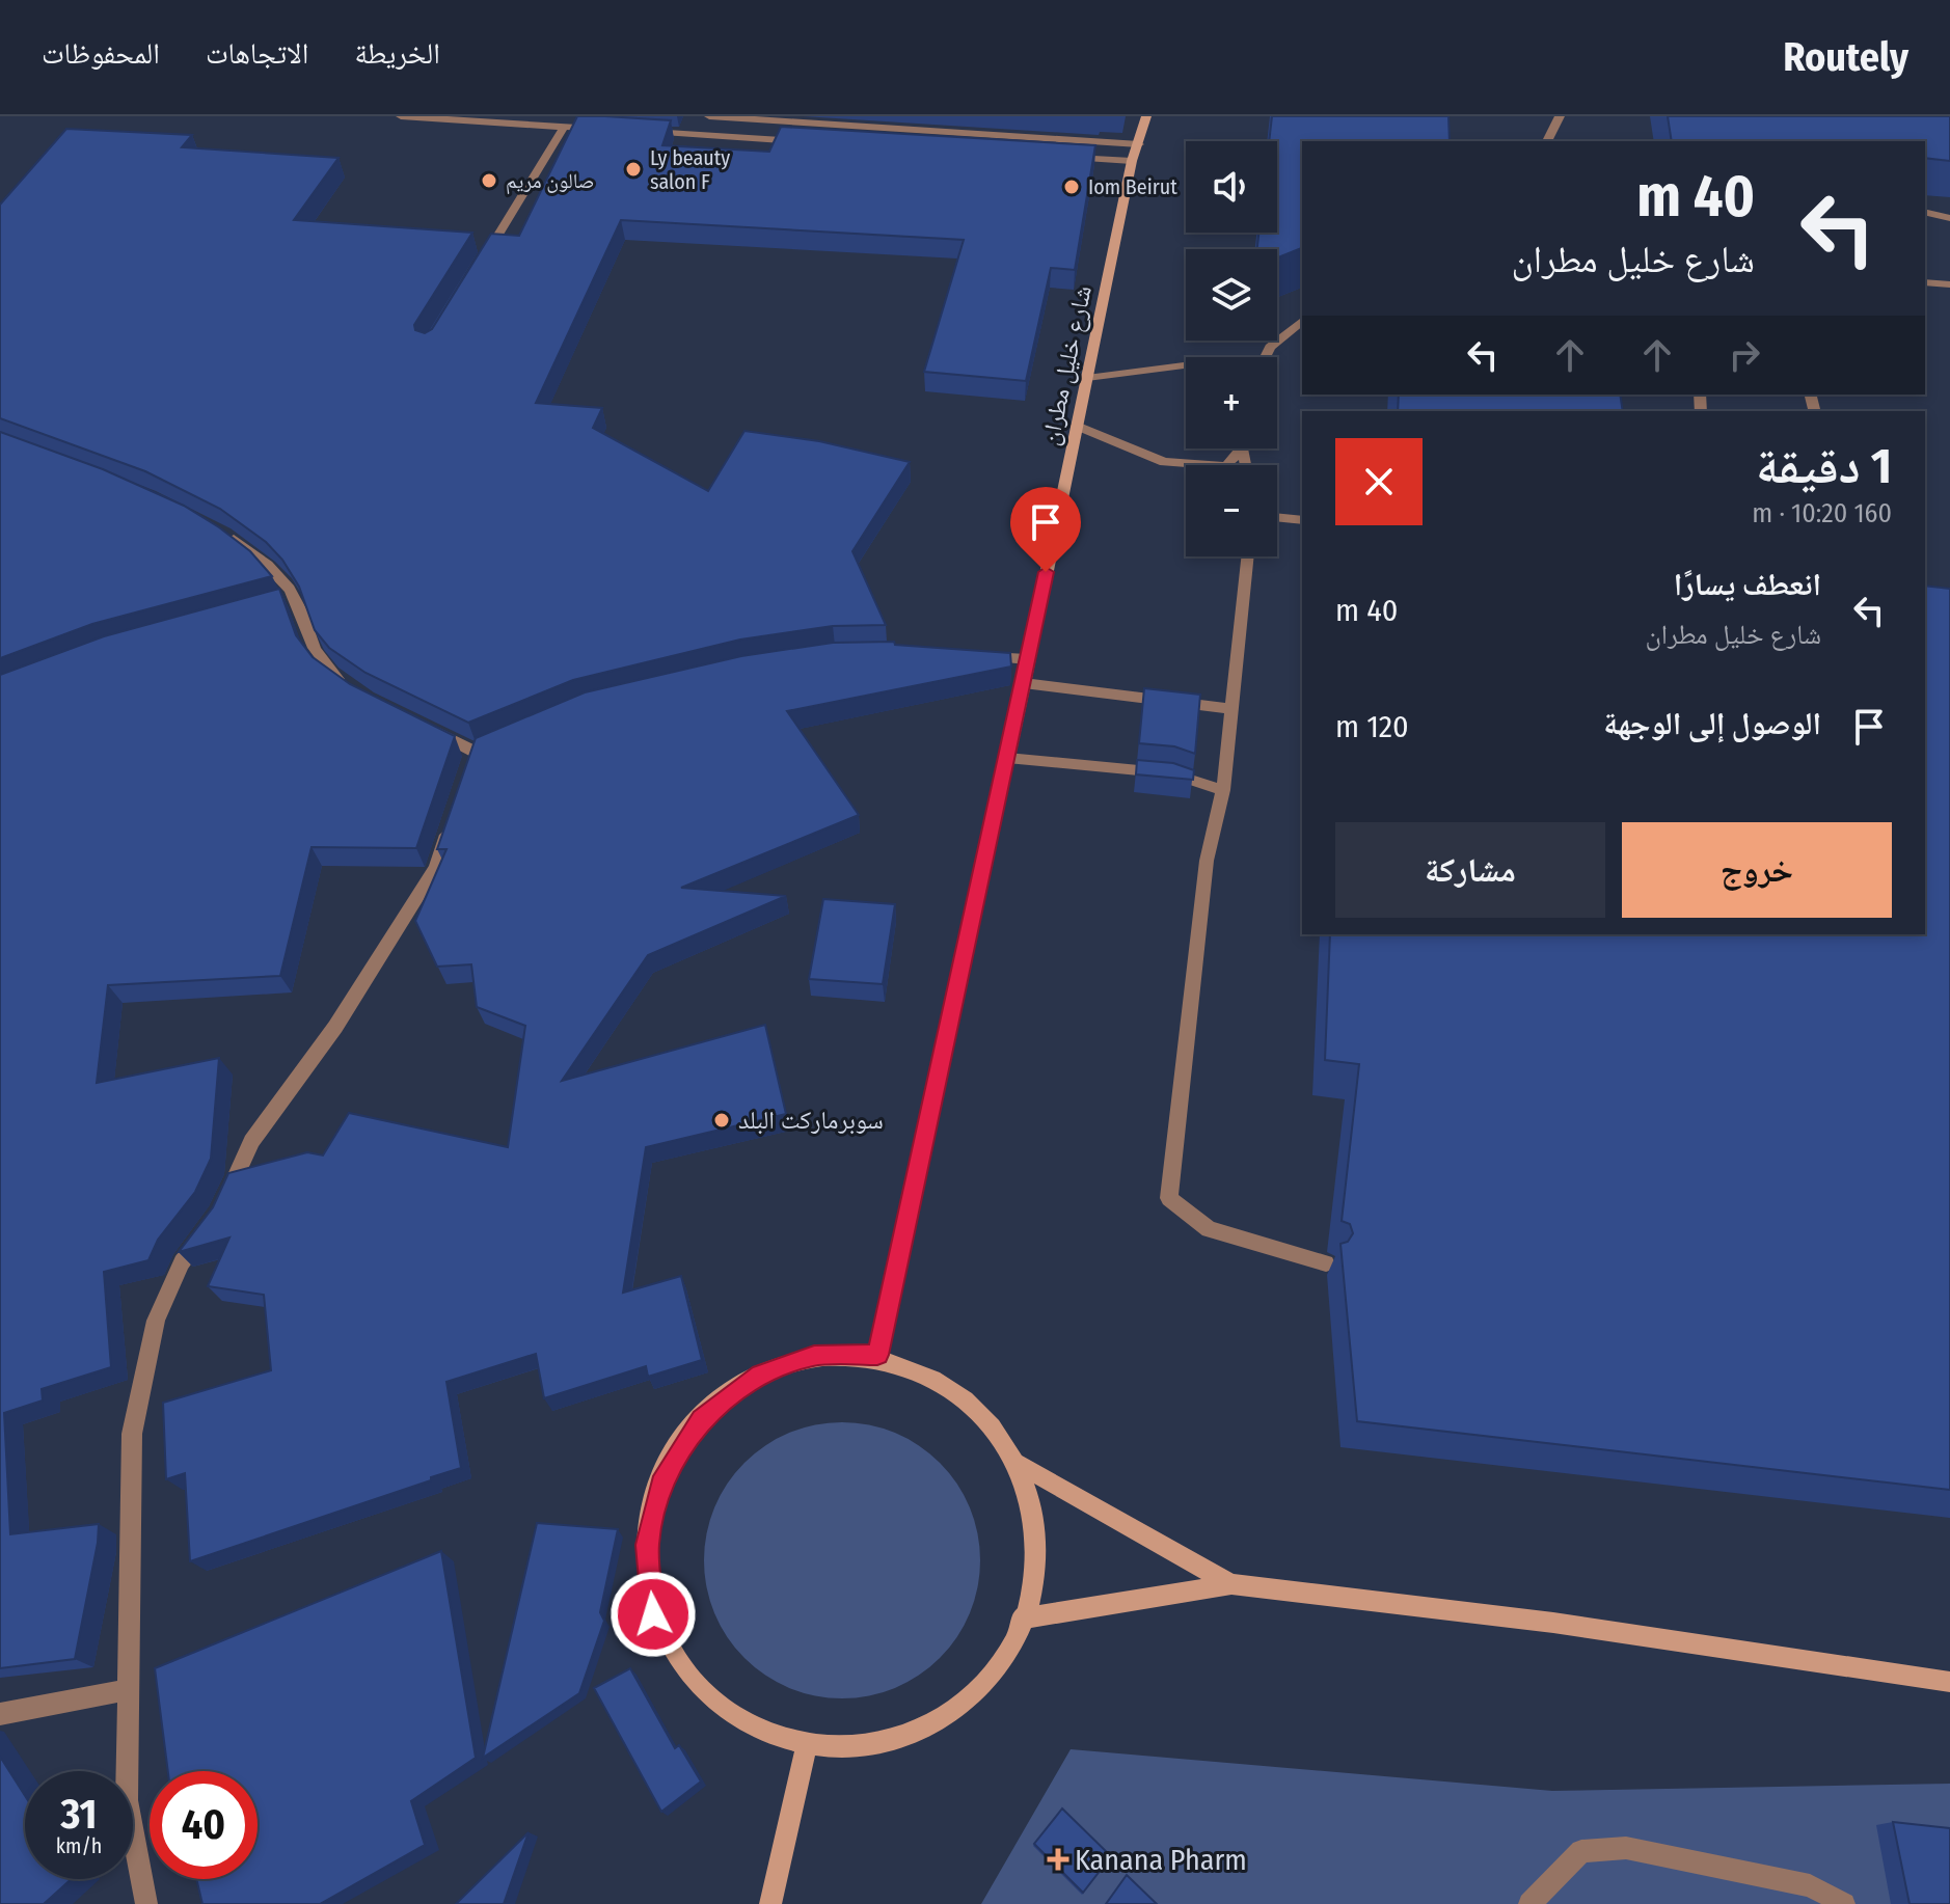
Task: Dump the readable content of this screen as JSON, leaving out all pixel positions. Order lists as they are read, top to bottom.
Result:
{
  "streets": {
    "street": ["شارع خليل مطران"]
  },
  "places": {
    "other": [
      "Ly beauty salon F",
      "صالون مريم",
      "Iom Beirut",
      "سوبرماركت البلد"
    ],
    "health": ["Kanana Pharm"]
  },
  "page": {
    "header": "Routely",
    "nav": ["الخريطة", "الاتجاهات", "المحفوظات"],
    "map_buttons": ["+", "−"],
    "turn": ["40 m", "شارع خليل مطران"],
    "heading": ["1 دقيقة", "160 m · 10:20"],
    "list": [
      {
        "name": "انعطف يسارًا",
        "note": "شارع خليل مطران",
        "value": "40 m"
      },
      {
        "name": "الوصول إلى الوجهة",
        "value": "120 m"
      }
    ],
    "buttons": ["خروج", "مشاركة"],
    "speed": "31 km/h",
    "limit": "40"
  }
}
